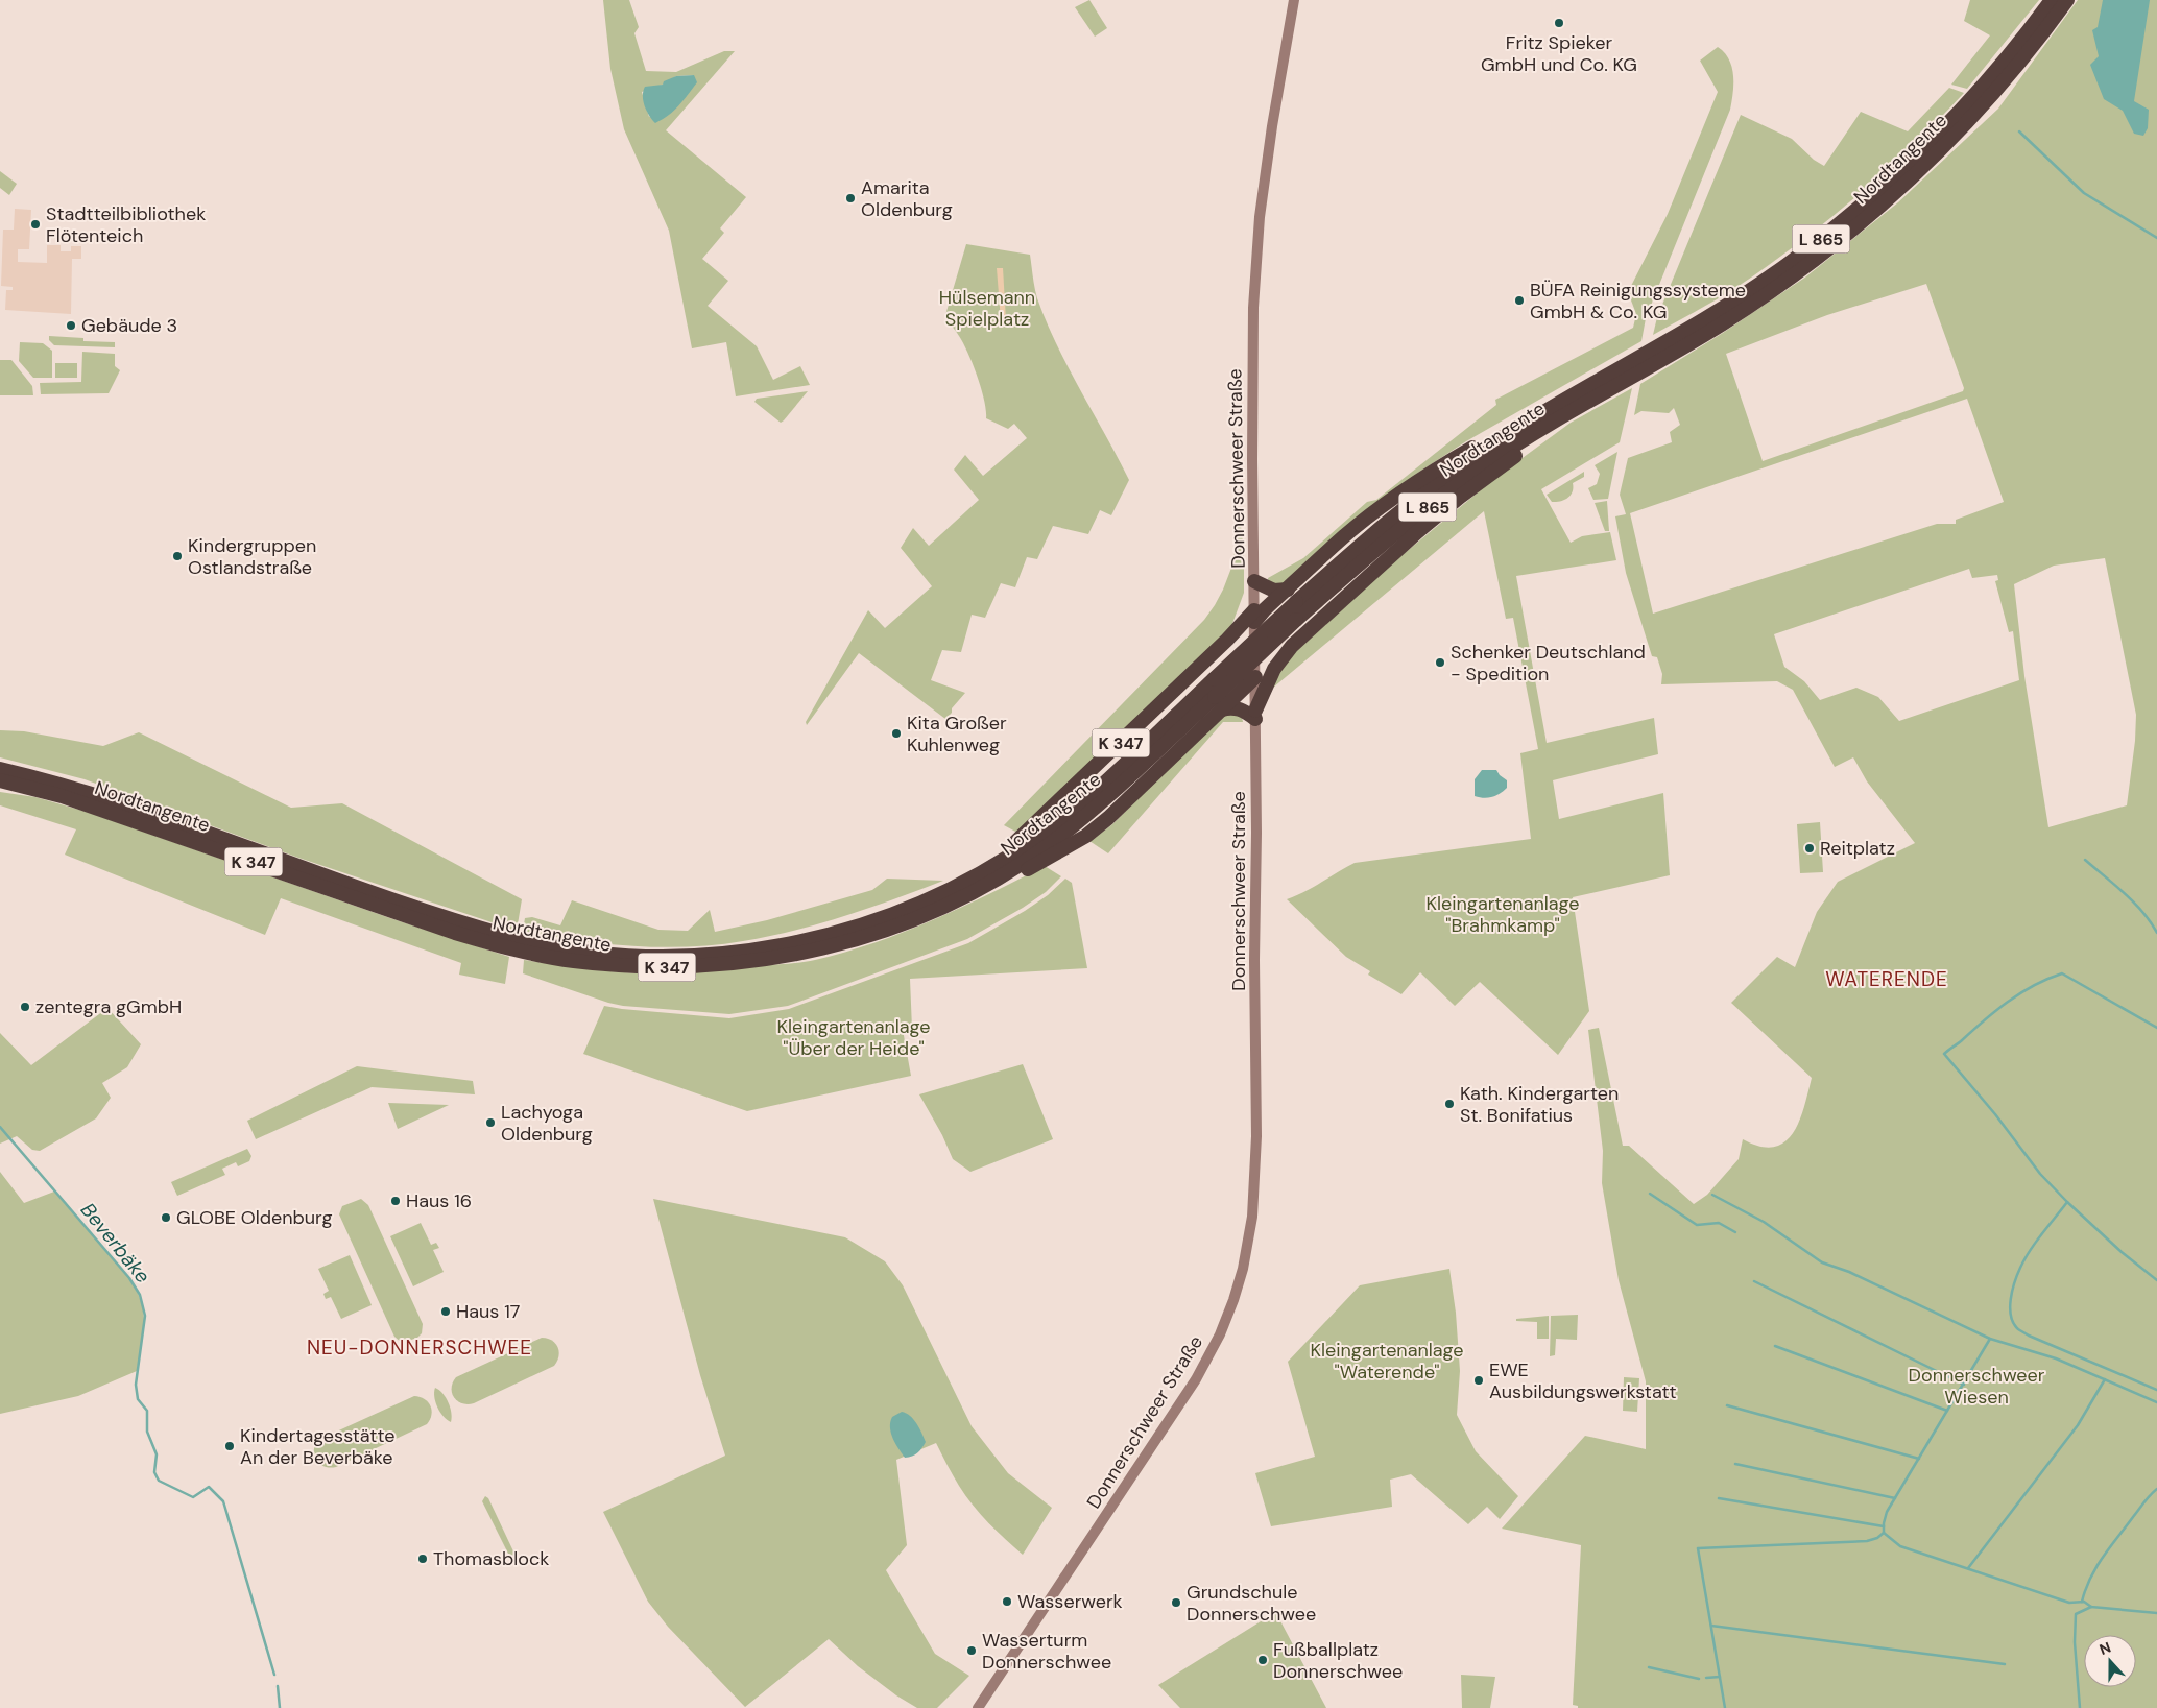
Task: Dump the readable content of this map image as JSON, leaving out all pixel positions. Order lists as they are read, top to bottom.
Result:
{
  "streets": {
    "highway": ["Nordtangente", "L 865", "K 347"],
    "main road": ["Donnerschweer Straße"]
  },
  "crossings": [
    ["Nordtangente", "K 347"],
    ["Donnerschweer Straße", "K 347"]
  ],
  "districts": ["WATERENDE", "NEU-DONNERSCHWEE"],
  "water": ["Beverbäke"],
  "parks": [
    "Hülsemann Spielplatz",
    "Kleingartenanlage \"Brahmkamp\"",
    "Kleingartenanlage \"Über der Heide\"",
    "Kleingartenanlage \"Waterende\"",
    "Donnerschweer Wiesen"
  ],
  "places": [
    "Fritz Spieker GmbH und Co. KG",
    "Amarita Oldenburg",
    "Stadtteilbibliothek Flötenteich",
    "BÜFA Reinigungssysteme GmbH & Co. KG",
    "Gebäude 3",
    "Kindergruppen Ostlandstraße",
    "Schenker Deutschland - Spedition",
    "Kita Großer Kuhlenweg",
    "Reitplatz",
    "zentegra gGmbH",
    "Kath. Kindergarten St. Bonifatius",
    "Lachyoga Oldenburg",
    "Haus 16",
    "GLOBE Oldenburg",
    "Haus 17",
    "EWE Ausbildungswerkstatt",
    "Kindertagesstätte An der Beverbäke",
    "Thomasblock",
    "Wasserwerk",
    "Grundschule Donnerschwee",
    "Wasserturm Donnerschwee",
    "Fußballplatz Donnerschwee"
  ],
  "north": "top"
}
